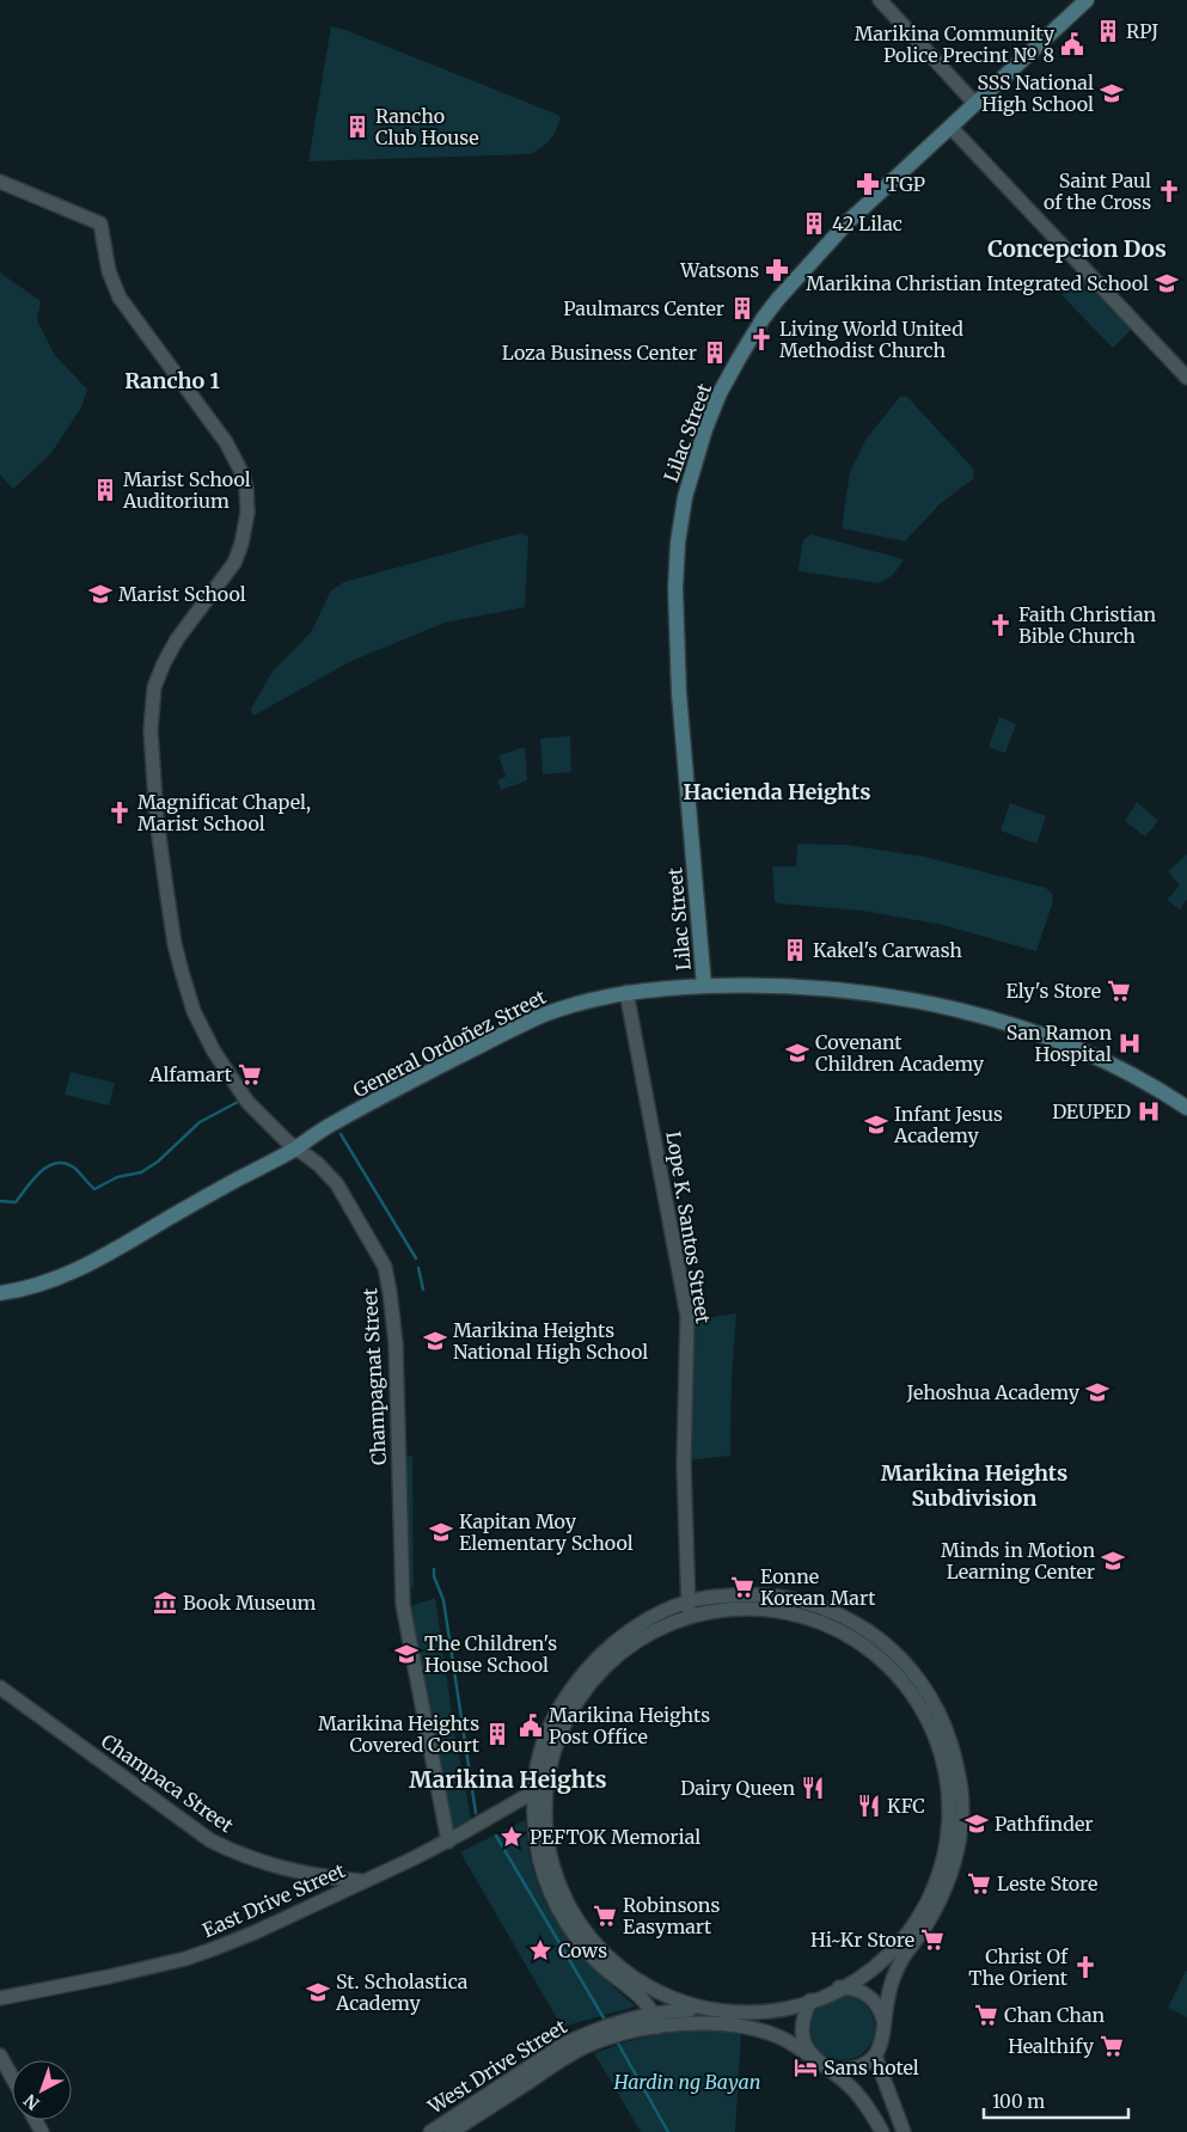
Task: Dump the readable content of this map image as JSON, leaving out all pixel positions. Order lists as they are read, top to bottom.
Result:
{
  "streets": {
    "main road": ["Lilac Street", "General Ordoñez Street"],
    "street": [
      "Lope K. Santos Street",
      "Champagnat Street",
      "Champaca Street",
      "East Drive Street",
      "West Drive Street"
    ]
  },
  "crossings": [
    ["Lilac Street", "General Ordoñez Street"],
    ["General Ordoñez Street", "Lope K. Santos Street"],
    ["General Ordoñez Street", "Champagnat Street"],
    ["Champagnat Street", "East Drive Street"],
    ["Champaca Street", "East Drive Street"]
  ],
  "districts": [
    "Concepcion Dos",
    "Rancho 1",
    "Hacienda Heights",
    "Marikina Heights Subdivision",
    "Marikina Heights"
  ],
  "parks": ["Hardin ng Bayan"],
  "places": {
    "building": [
      "RPJ",
      "Rancho Club House",
      "42 Lilac",
      "Paulmarcs Center",
      "Loza Business Center",
      "Marist School Auditorium",
      "Kakel's Carwash",
      "Marikina Heights Covered Court"
    ],
    "public building": ["Marikina Community Police Precint № 8", "Marikina Heights Post Office"],
    "school or university": [
      "SSS National High School",
      "Marikina Christian Integrated School",
      "Marist School",
      "Covenant Children Academy",
      "Infant Jesus Academy",
      "Marikina Heights National High School",
      "Jehoshua Academy",
      "Kapitan Moy Elementary School",
      "Minds in Motion Learning Center",
      "The Children's House School",
      "Pathfinder",
      "St. Scholastica Academy"
    ],
    "pharmacy": ["TGP", "Watsons"],
    "church": [
      "Saint Paul of the Cross",
      "Living World United Methodist Church",
      "Faith Christian Bible Church",
      "Magnificat Chapel, Marist School",
      "Christ Of The Orient"
    ],
    "supermarket": [
      "Ely's Store",
      "Alfamart",
      "Eonne Korean Mart",
      "Leste Store",
      "Robinsons Easymart",
      "Hi~Kr Store",
      "Chan Chan",
      "Healthify"
    ],
    "hospital": ["San Ramon Hospital", "DEUPED"],
    "museum": ["Book Museum"],
    "restaurant": ["Dairy Queen", "KFC"],
    "place": ["PEFTOK Memorial", "Cows"],
    "hotel": ["Sans hotel"]
  },
  "scale_bar": "100 m",
  "north": "bottom left"
}
